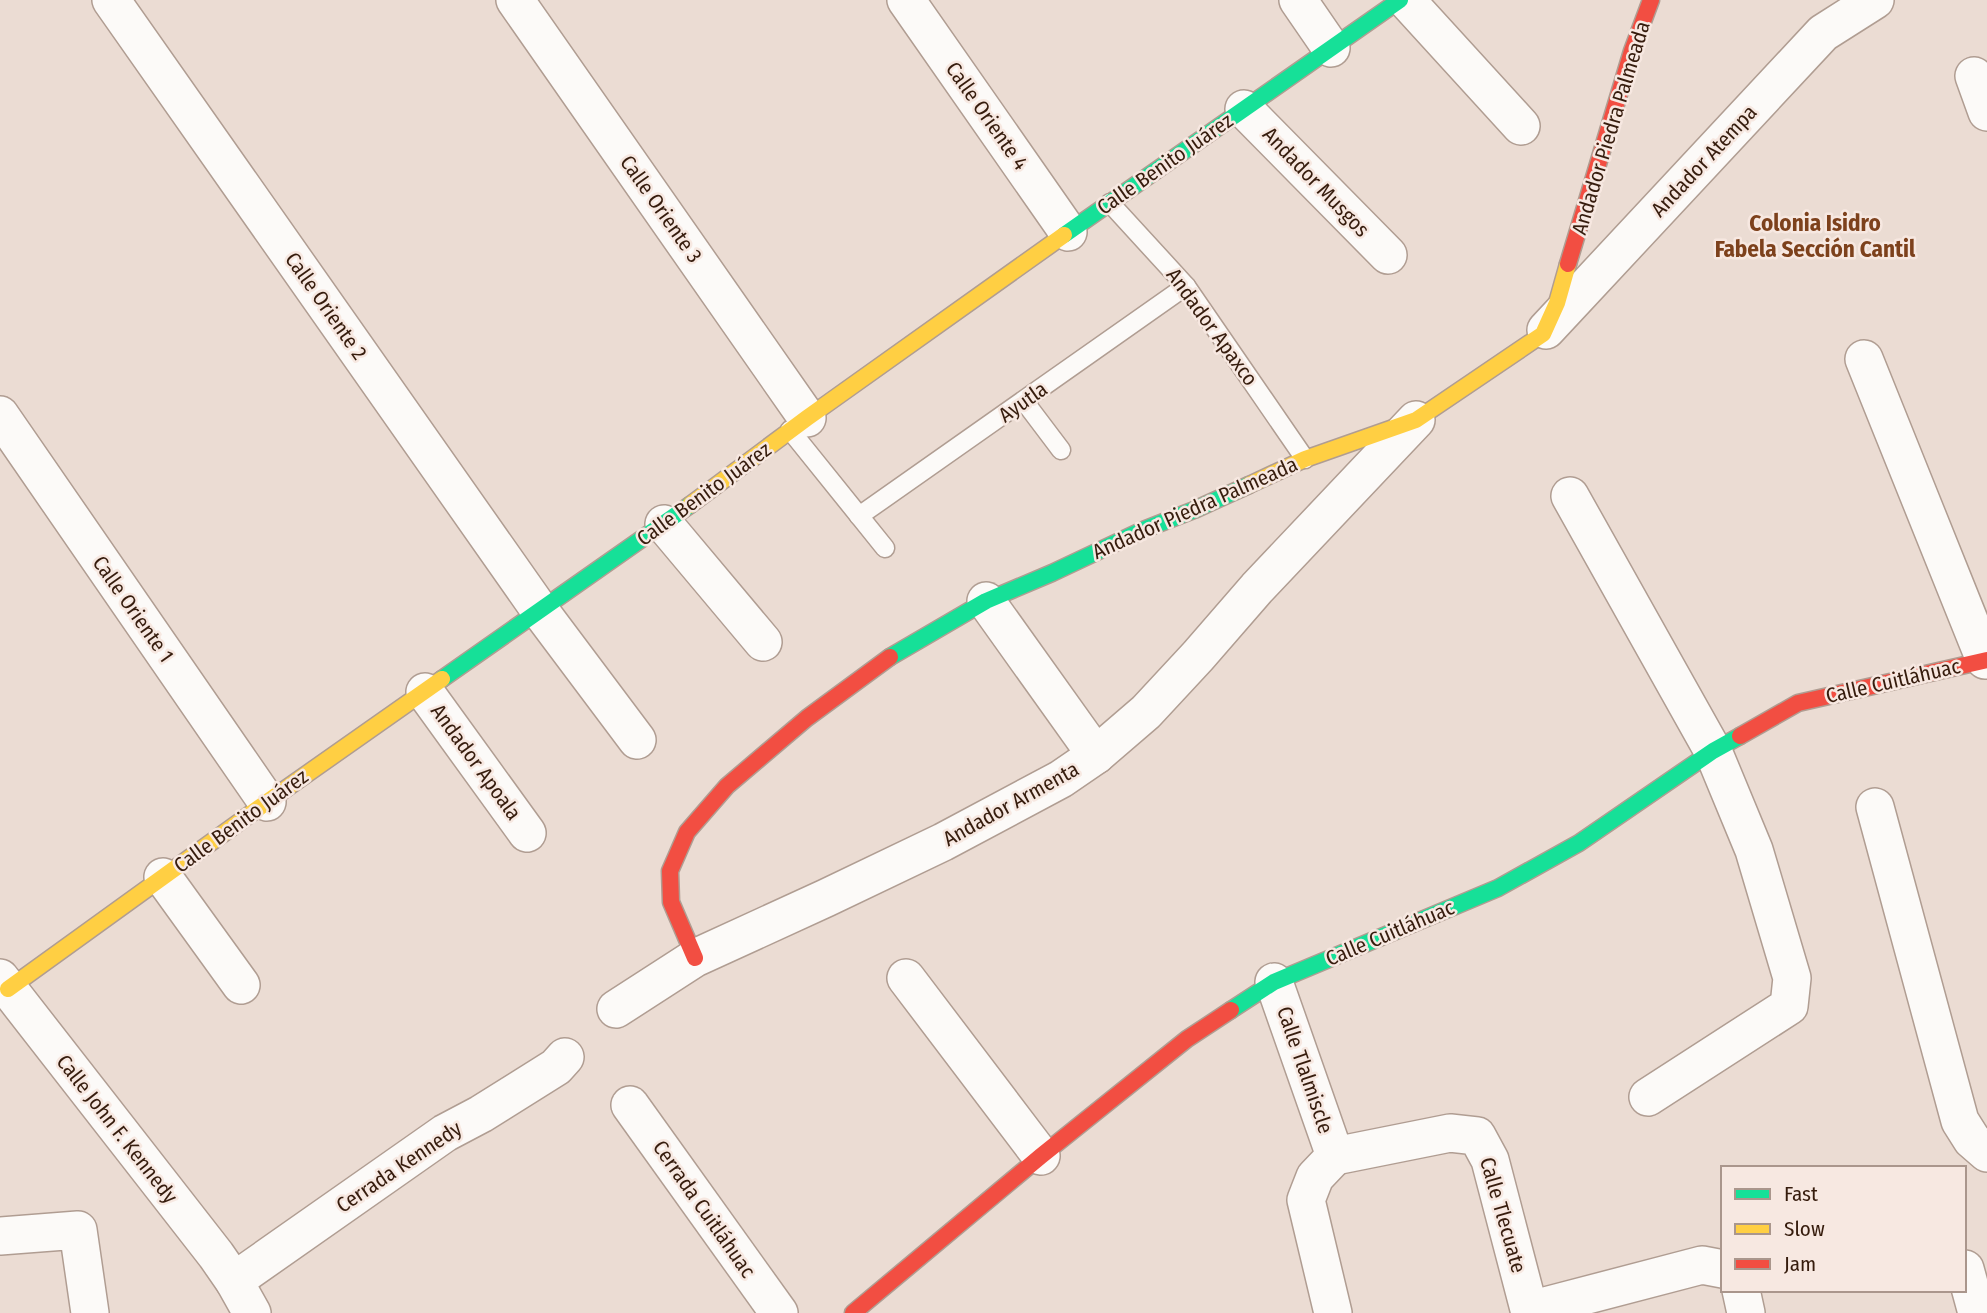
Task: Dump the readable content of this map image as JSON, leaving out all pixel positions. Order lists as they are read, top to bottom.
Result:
{
  "streets": {
    "street": [
      "Calle Oriente 4",
      "Andador Piedra Palmeada",
      "Andador Atempa",
      "Calle Benito Juárez",
      "Andador Musgos",
      "Calle Oriente 3",
      "Calle Oriente 2",
      "Calle Oriente 1",
      "Calle Cuitláhuac",
      "Andador Apoala",
      "Andador Armenta",
      "Calle Tlalmiscle",
      "Calle John F. Kennedy",
      "Cerrada Kennedy",
      "Cerrada Cuitláhuac",
      "Calle Tlecuate"
    ],
    "lane": ["Andador Apaxco", "Ayutla"]
  },
  "crossings": [
    ["Calle Oriente 4", "Calle Benito Juárez"],
    ["Andador Piedra Palmeada", "Andador Atempa"],
    ["Andador Piedra Palmeada", "Andador Apaxco"],
    ["Andador Piedra Palmeada", "Andador Armenta"],
    ["Calle Benito Juárez", "Andador Musgos"],
    ["Calle Benito Juárez", "Calle Oriente 3"],
    ["Calle Benito Juárez", "Calle Oriente 2"],
    ["Calle Benito Juárez", "Andador Apaxco"],
    ["Calle Benito Juárez", "Calle Oriente 1"],
    ["Calle Benito Juárez", "Andador Apoala"],
    ["Calle Benito Juárez", "Calle John F. Kennedy"],
    ["Andador Apaxco", "Ayutla"],
    ["Calle Cuitláhuac", "Calle Tlalmiscle"],
    ["Calle Tlalmiscle", "Calle Tlecuate"],
    ["Calle John F. Kennedy", "Cerrada Kennedy"]
  ],
  "districts": ["Colonia Isidro Fabela Sección Cantil"],
  "legend": ["Fast", "Slow", "Jam"]
}
